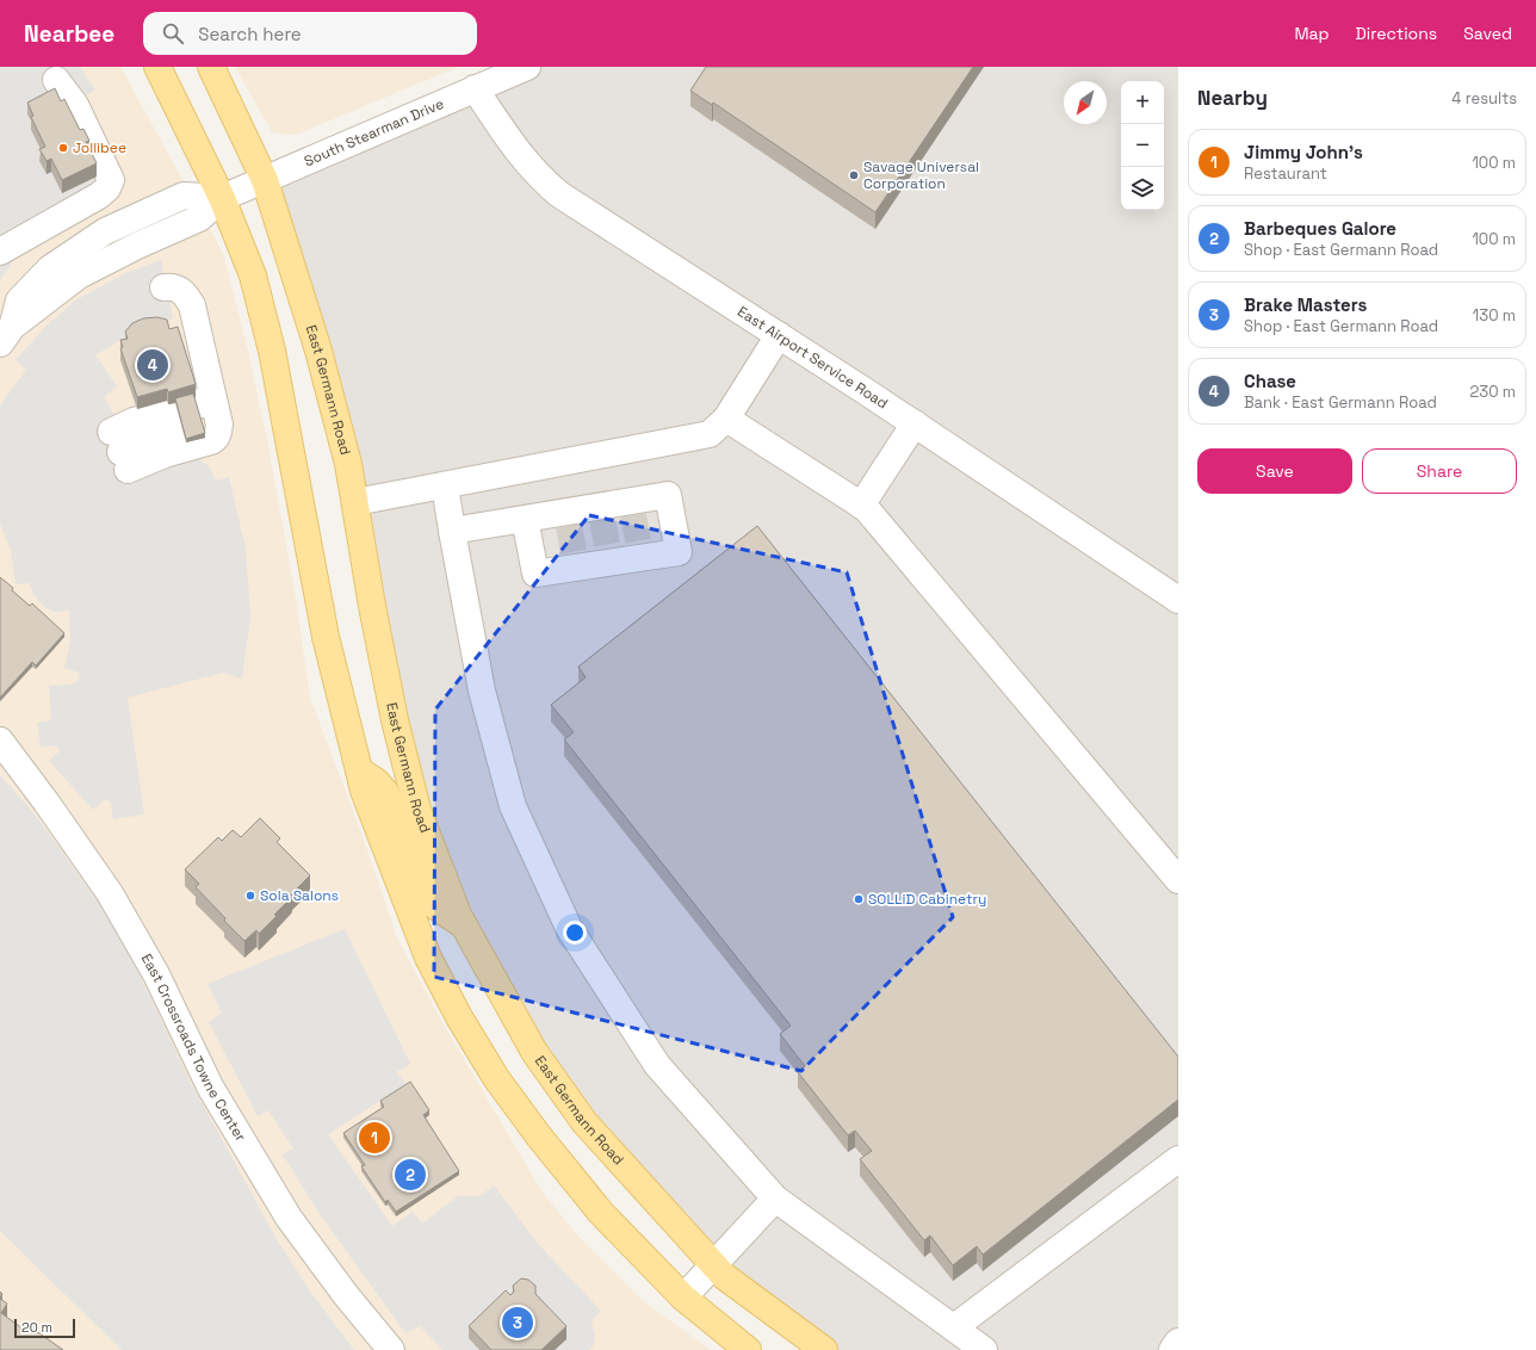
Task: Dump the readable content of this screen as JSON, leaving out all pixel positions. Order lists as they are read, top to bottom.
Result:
{
  "streets": {
    "main road": ["East Germann Road"],
    "street": ["South Stearman Drive", "East Airport Service Road", "East Crossroads Towne Center"]
  },
  "crossings": [
    ["South Stearman Drive", "East Airport Service Road"],
    ["South Stearman Drive", "East Germann Road"]
  ],
  "places": [
    "Jollibee",
    "Savage Universal Corporation",
    "Sola Salons",
    "SOLLiD Cabinetry"
  ],
  "scale_bar": "20 m",
  "north": "bottom left",
  "page": {
    "header": "Nearbee",
    "search": "Search here",
    "nav": ["Map", "Directions", "Saved"],
    "heading": ["Nearby", "4 results"],
    "map_buttons": ["+", "−"],
    "list": [
      {
        "mark": "1",
        "name": "Jimmy John's",
        "note": "Restaurant",
        "value": "100 m"
      },
      {
        "mark": "2",
        "name": "Barbeques Galore",
        "note": "Shop · East Germann Road",
        "value": "100 m"
      },
      {
        "mark": "3",
        "name": "Brake Masters",
        "note": "Shop · East Germann Road",
        "value": "130 m"
      },
      {
        "mark": "4",
        "name": "Chase",
        "note": "Bank · East Germann Road",
        "value": "230 m"
      }
    ],
    "pins": [
      "4",
      "1",
      "2",
      "3"
    ],
    "buttons": ["Save", "Share"],
    "scale": "20 m"
  }
}
